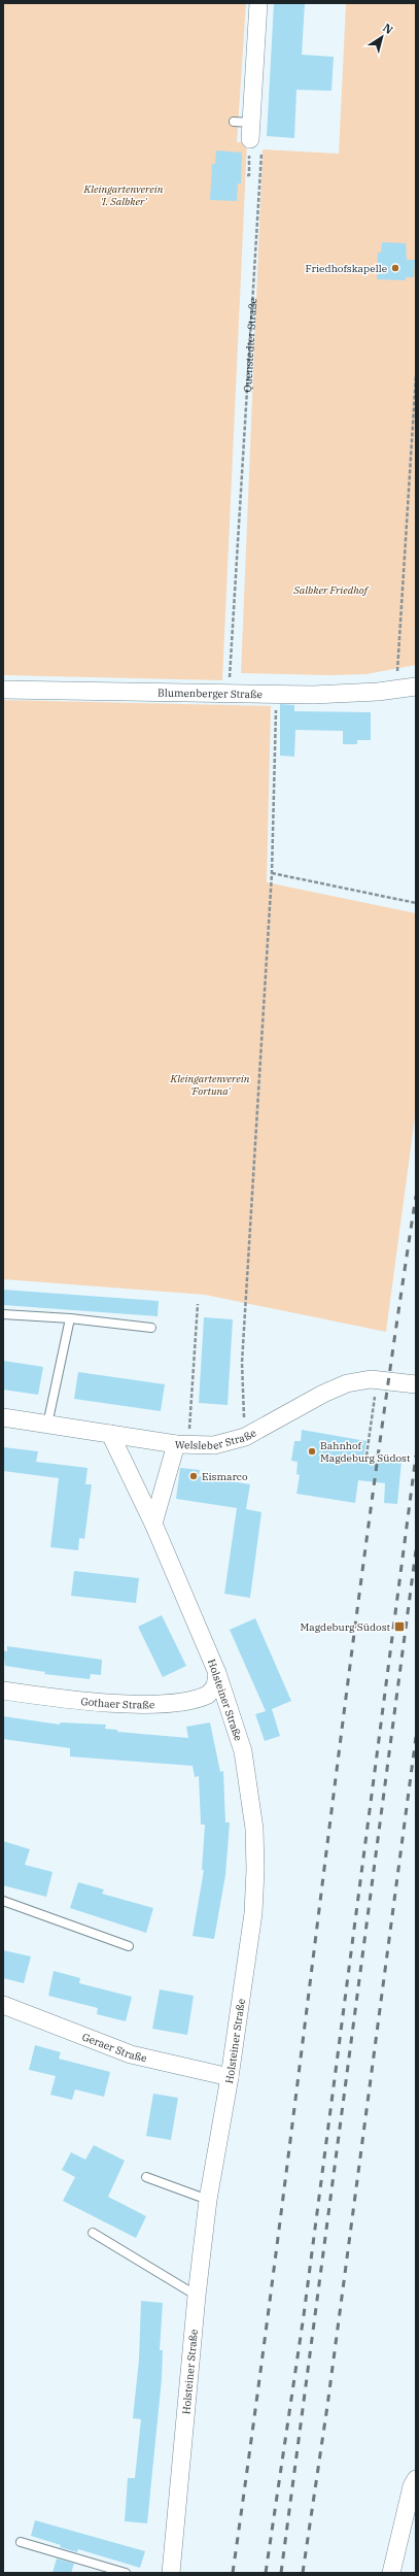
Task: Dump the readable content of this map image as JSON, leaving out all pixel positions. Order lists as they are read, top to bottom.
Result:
{
  "streets": {
    "street": [
      "Blumenberger Straße",
      "Welsleber Straße",
      "Holsteiner Straße",
      "Gothaer Straße",
      "Geraer Straße"
    ],
    "path": ["Quenstedter Straße"]
  },
  "crossings": [
    ["Quenstedter Straße", "Blumenberger Straße"],
    ["Welsleber Straße", "Holsteiner Straße"],
    ["Holsteiner Straße", "Gothaer Straße"],
    ["Holsteiner Straße", "Geraer Straße"]
  ],
  "parks": ["Kleingartenverein 'I. Salbker'", "Salbker Friedhof", "Kleingartenverein 'Fortuna'"],
  "places": {
    "other": ["Friedhofskapelle", "Bahnhof Magdeburg Südost", "Eismarco"],
    "transit": ["Magdeburg Südost"]
  },
  "north": "top right"
}
